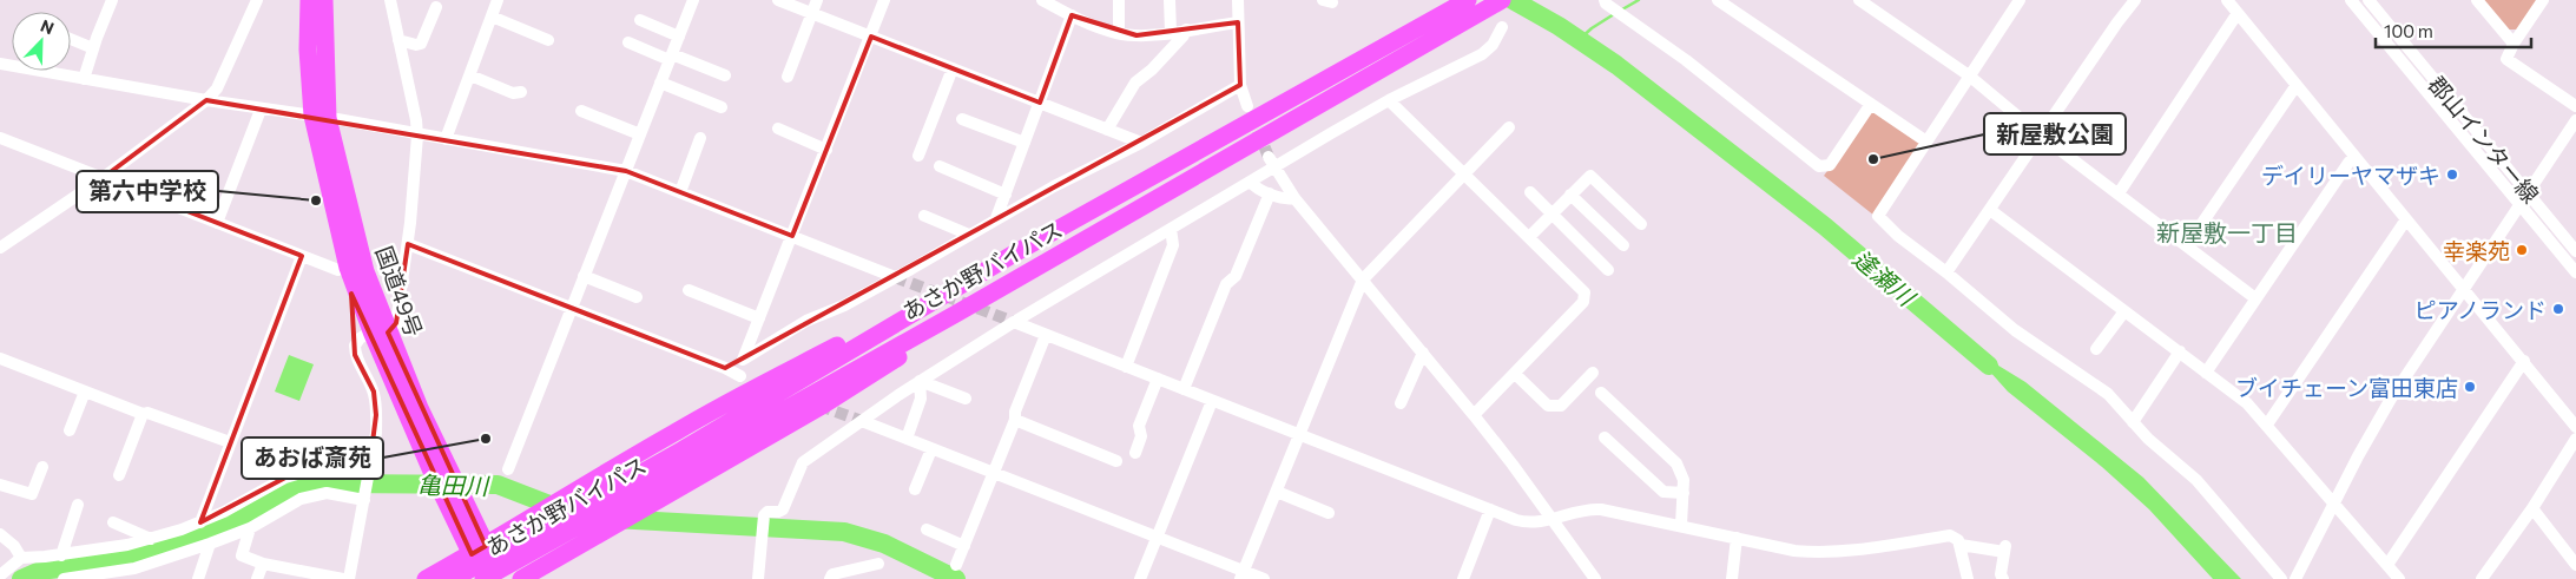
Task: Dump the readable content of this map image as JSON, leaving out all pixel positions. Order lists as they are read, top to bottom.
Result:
{
  "streets": {
    "highway": ["あさか野バイパス", "国道49号"],
    "street": ["郡山インター線"]
  },
  "crossings": [
    ["あさか野バイパス", "国道49号"]
  ],
  "districts": ["新屋敷一丁目"],
  "water": ["逢瀬川", "亀田川"],
  "places": [
    "新屋敷公園",
    "デイリーヤマザキ",
    "第六中学校",
    "幸楽苑",
    "ピアノランド",
    "ブイチェーン富田東店",
    "あおば斎苑"
  ],
  "scale_bar": "100 m",
  "north": "top right"
}
